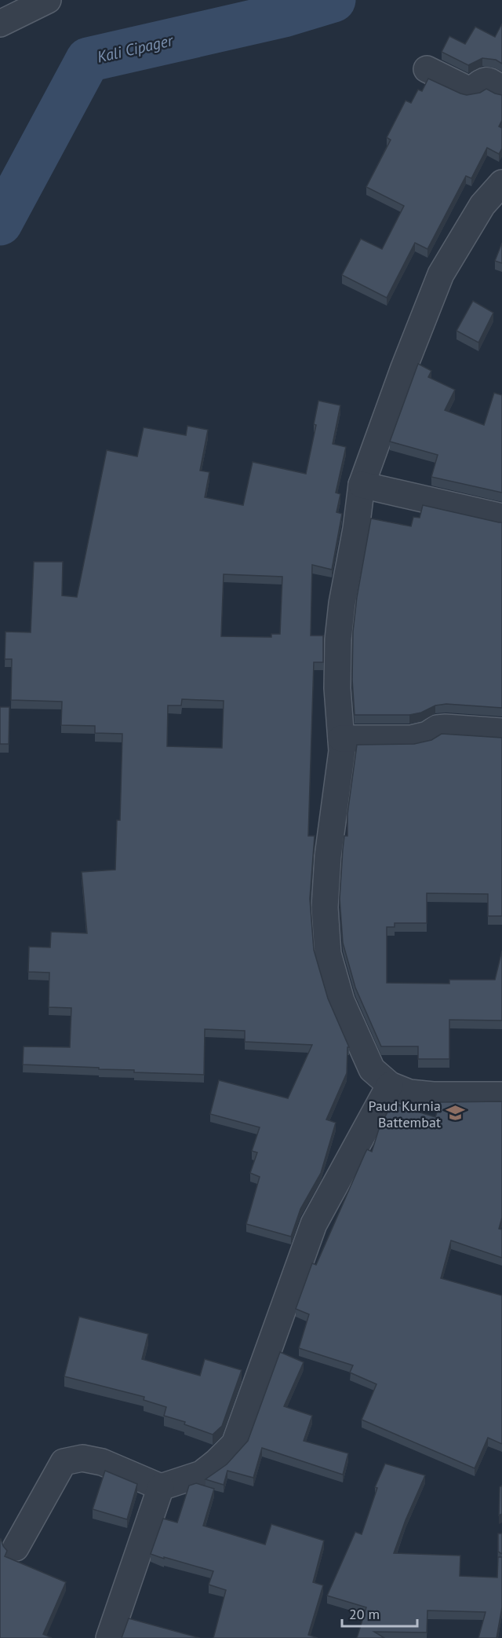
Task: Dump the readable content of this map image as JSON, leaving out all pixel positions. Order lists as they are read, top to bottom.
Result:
{
  "water": ["Kali Cipager"],
  "places": {
    "school or university": ["Paud Kurnia Battembat"]
  },
  "scale_bar": "20 m"
}
